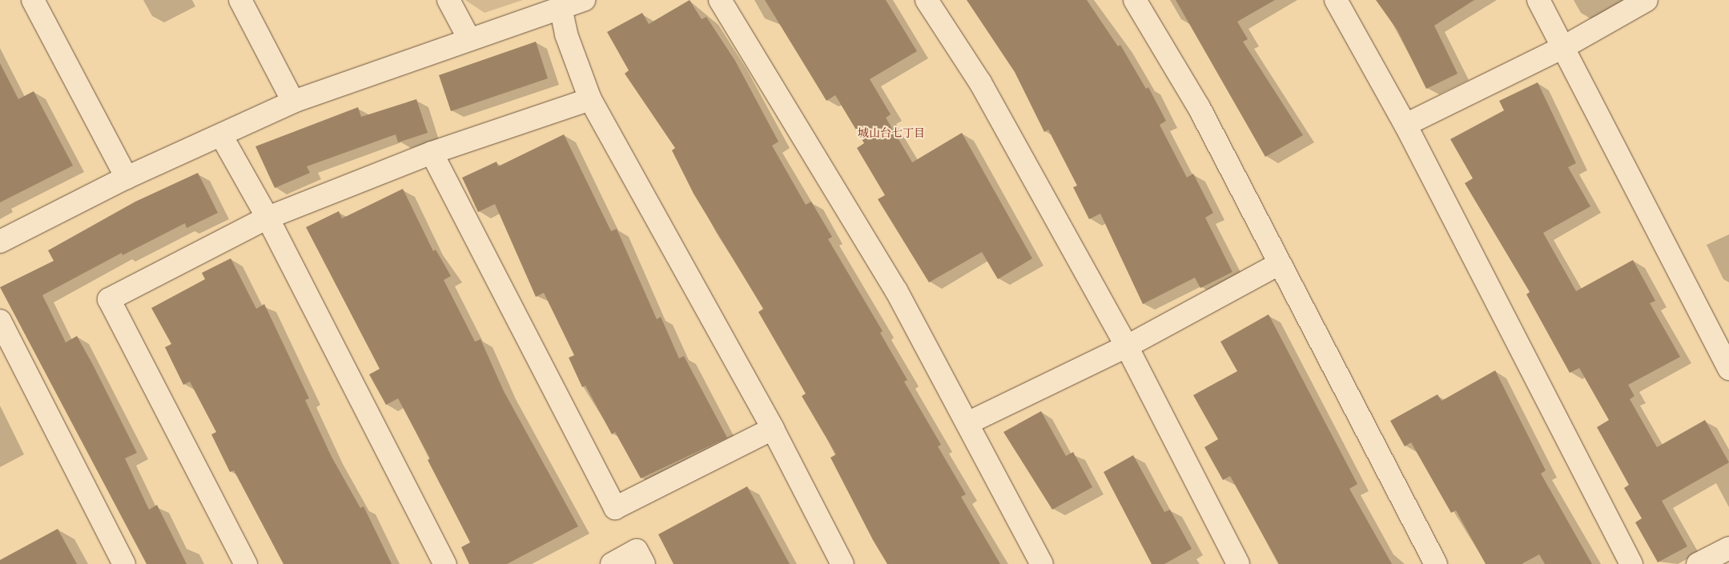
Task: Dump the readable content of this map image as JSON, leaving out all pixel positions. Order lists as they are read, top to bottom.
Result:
{
  "districts": ["城山台七丁目"]
}
